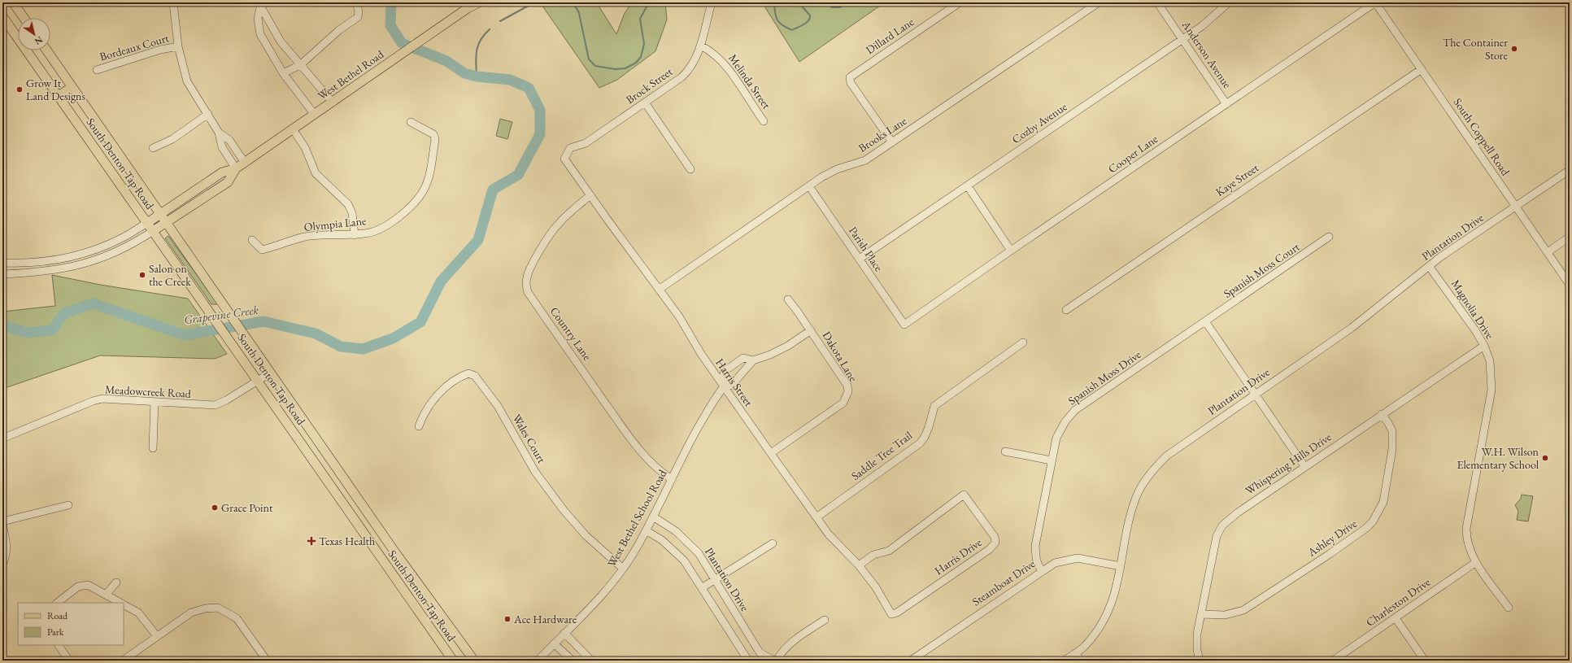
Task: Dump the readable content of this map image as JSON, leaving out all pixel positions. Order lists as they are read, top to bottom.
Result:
{
  "streets": {
    "main road": ["West Bethel Road", "South Denton Tap Road"],
    "street": [
      "Dillard Lane",
      "Bordeaux Court",
      "Anderson Avenue",
      "Melinda Street",
      "Brock Street",
      "Cozby Avenue",
      "Brooks Lane",
      "South Coppell Road",
      "Cooper Lane",
      "Kaye Street",
      "Olympia Lane",
      "Plantation Drive",
      "Parish Place",
      "Spanish Moss Court",
      "Magnolia Drive",
      "Country Lane",
      "Dakota Lane",
      "Spanish Moss Drive",
      "Harris Street",
      "Meadowcreek Road",
      "Wales Court",
      "Saddle Tree Trail",
      "Whispering Hills Drive",
      "West Bethel School Road",
      "Ashley Drive",
      "Harris Drive",
      "Steamboat Drive",
      "Charleston Drive"
    ]
  },
  "crossings": [
    ["Dillard Lane", "Brooks Lane"],
    ["Anderson Avenue", "Cozby Avenue"],
    ["Anderson Avenue", "Cooper Lane"],
    ["West Bethel Road", "South Denton Tap Road"],
    ["Melinda Street", "Brock Street"],
    ["Brock Street", "Harris Street"],
    ["Cozby Avenue", "Parish Place"],
    ["Brooks Lane", "Parish Place"],
    ["Brooks Lane", "Harris Street"],
    ["South Coppell Road", "Cooper Lane"],
    ["South Coppell Road", "Kaye Street"],
    ["South Coppell Road", "Plantation Drive"],
    ["Cooper Lane", "Parish Place"],
    ["South Denton Tap Road", "Meadowcreek Road"],
    ["Plantation Drive", "Magnolia Drive"],
    ["Plantation Drive", "West Bethel School Road"],
    ["Plantation Drive", "Steamboat Drive"],
    ["Spanish Moss Court", "Spanish Moss Drive"],
    ["Magnolia Drive", "Whispering Hills Drive"],
    ["Magnolia Drive", "Charleston Drive"],
    ["Country Lane", "Harris Street"],
    ["Country Lane", "West Bethel School Road"],
    ["Dakota Lane", "Harris Street"],
    ["Spanish Moss Drive", "Steamboat Drive"],
    ["Harris Street", "Saddle Tree Trail"],
    ["Harris Street", "West Bethel School Road"],
    ["Harris Street", "Harris Drive"],
    ["Wales Court", "West Bethel School Road"],
    ["Whispering Hills Drive", "Ashley Drive"]
  ],
  "water": ["Grapevine Creek"],
  "places": {
    "other": [
      "The Container Store",
      "Grow It Land Designs",
      "Salon on the Creek",
      "W.H. Wilson Elementary School",
      "Grace Point",
      "Ace Hardware"
    ],
    "health": ["Texas Health"]
  },
  "legend": ["Road", "Park"],
  "north": "bottom right"
}
